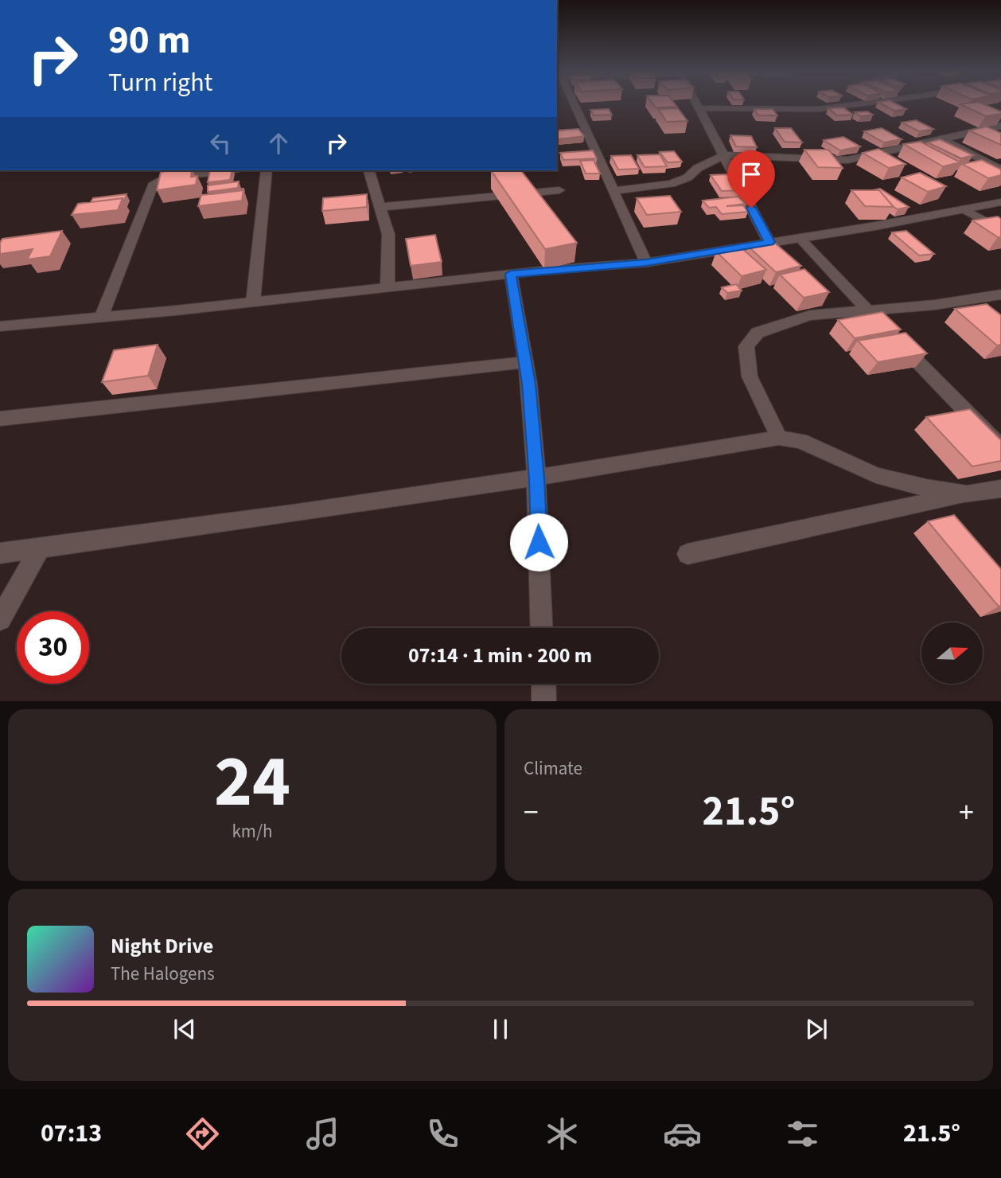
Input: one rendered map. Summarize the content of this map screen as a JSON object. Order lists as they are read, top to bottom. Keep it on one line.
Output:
{"north":"right","page":{"turn":["90 m","Turn right"],"limit":"30","trip":"07:14 · 1 min · 200 m","tile":[["24","km/h"],"Climate"],"heat":["−","21.5°","+"],"song":["Night Drive","The Halogens"],"tabs":["07:13","21.5°"]}}
